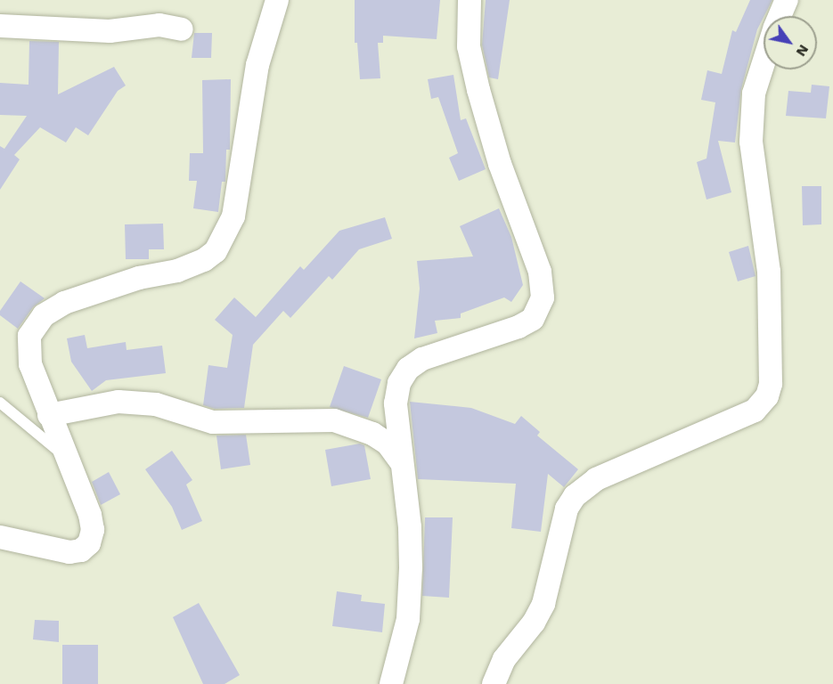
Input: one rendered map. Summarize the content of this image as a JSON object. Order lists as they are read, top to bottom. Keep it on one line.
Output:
{"north":"bottom right"}
